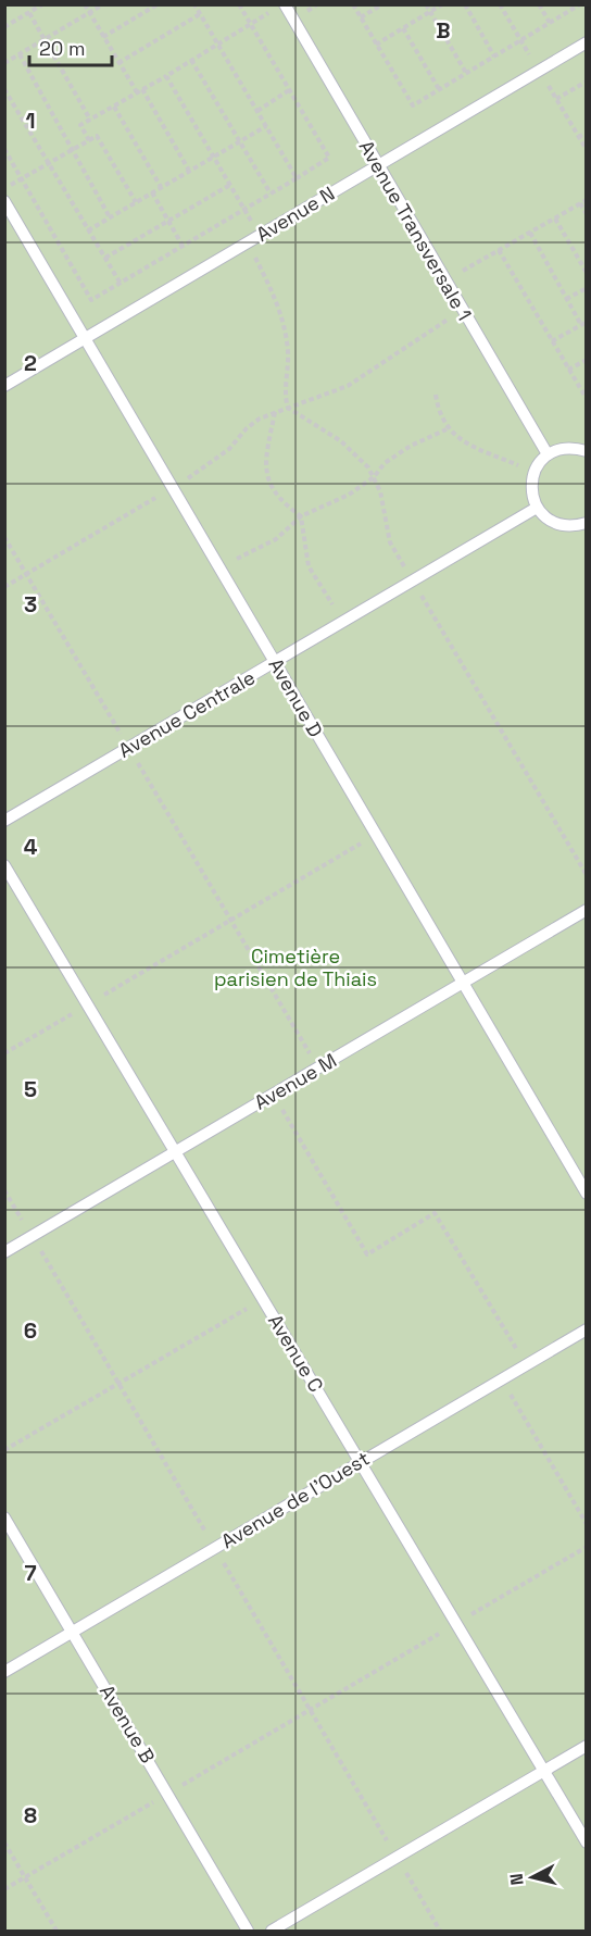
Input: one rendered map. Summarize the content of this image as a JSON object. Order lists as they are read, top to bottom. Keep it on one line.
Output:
{"streets":{"lane":["Avenue N","Avenue Transversale 1","Avenue D","Avenue Centrale","Avenue M","Avenue C","Avenue de l'Ouest","Avenue B"]},"crossings":[["Avenue N","Avenue Transversale 1"],["Avenue N","Avenue D"],["Avenue D","Avenue Centrale"],["Avenue D","Avenue M"],["Avenue M","Avenue C"],["Avenue C","Avenue de l'Ouest"],["Avenue de l'Ouest","Avenue B"]],"parks":["Cimetière parisien de Thiais"],"scale_bar":"20 m","north":"left","grid":{"columns":["B"],"rows":["1","2","3","4","5","6","7","8"]}}
